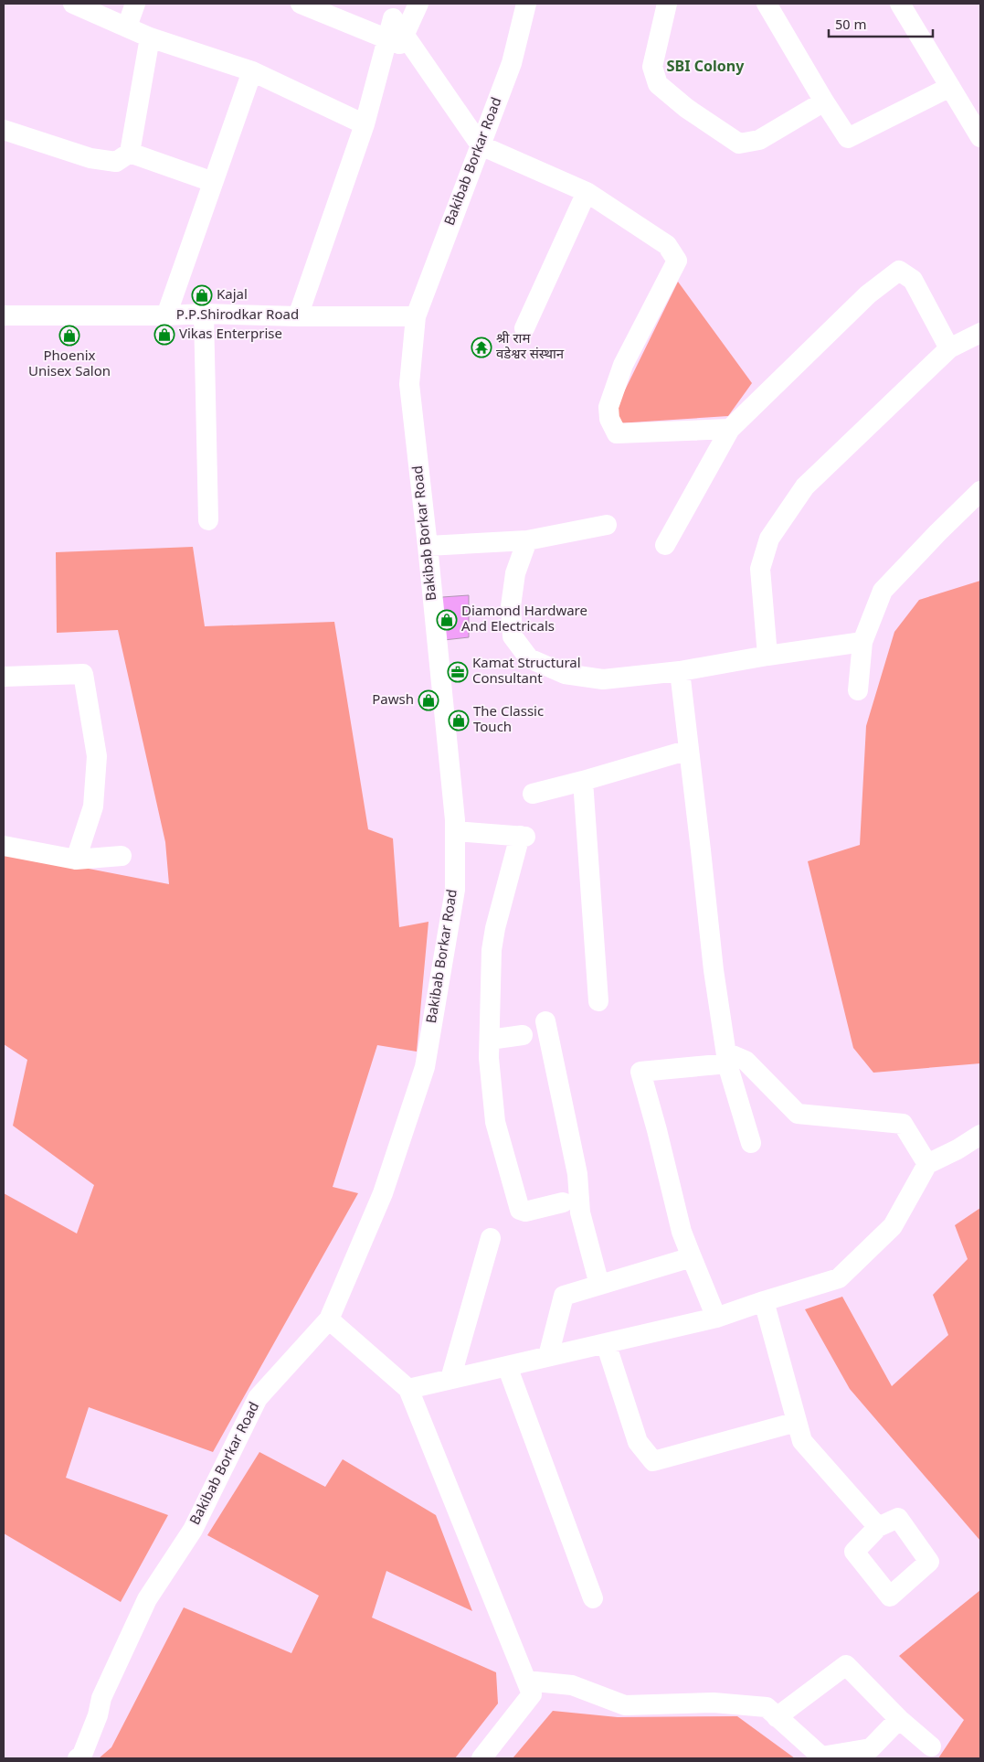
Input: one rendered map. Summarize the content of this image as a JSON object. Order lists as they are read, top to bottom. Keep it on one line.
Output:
{"streets":{"street":["Bakibab Borkar Road","P.P.Shirodkar Road"]},"crossings":[["Bakibab Borkar Road","P.P.Shirodkar Road"]],"districts":["SBI Colony"],"places":{"shop":["Kajal","Vikas Enterprise","Phoenix Unisex Salon","Diamond Hardware And Electricals","Pawsh","The Classic Touch"],"temple":["श्री राम वडेश्वर संस्थान"],"office":["Kamat Structural Consultant"]},"scale_bar":"50 m"}
